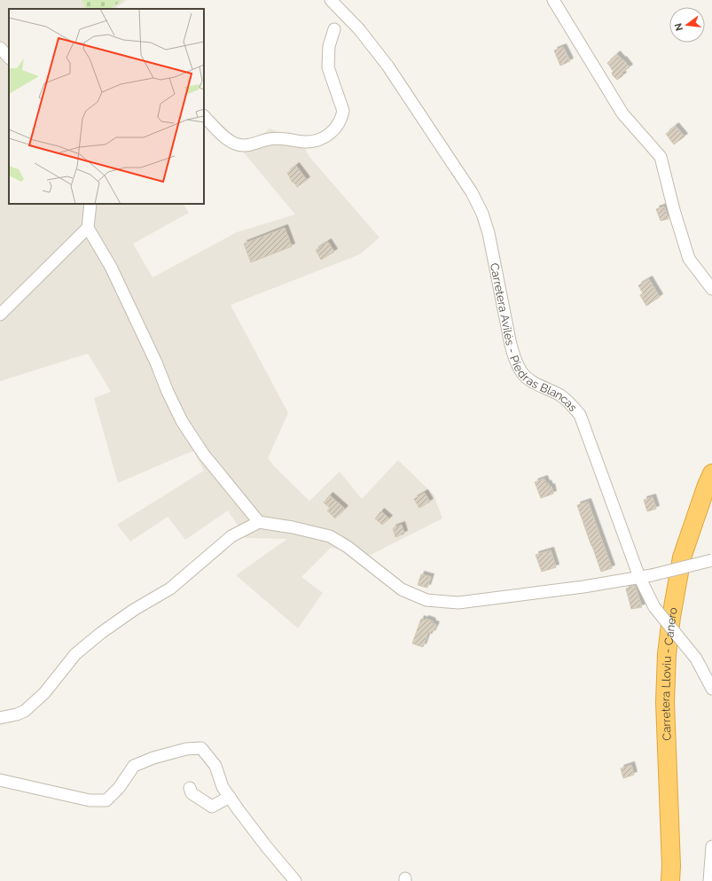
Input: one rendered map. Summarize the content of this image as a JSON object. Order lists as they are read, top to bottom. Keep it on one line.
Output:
{"streets":{"highway":["Carretera Lloviu - Canero"],"street":["Carretera Avilés - Piedras Blancas"]},"north":"left"}
